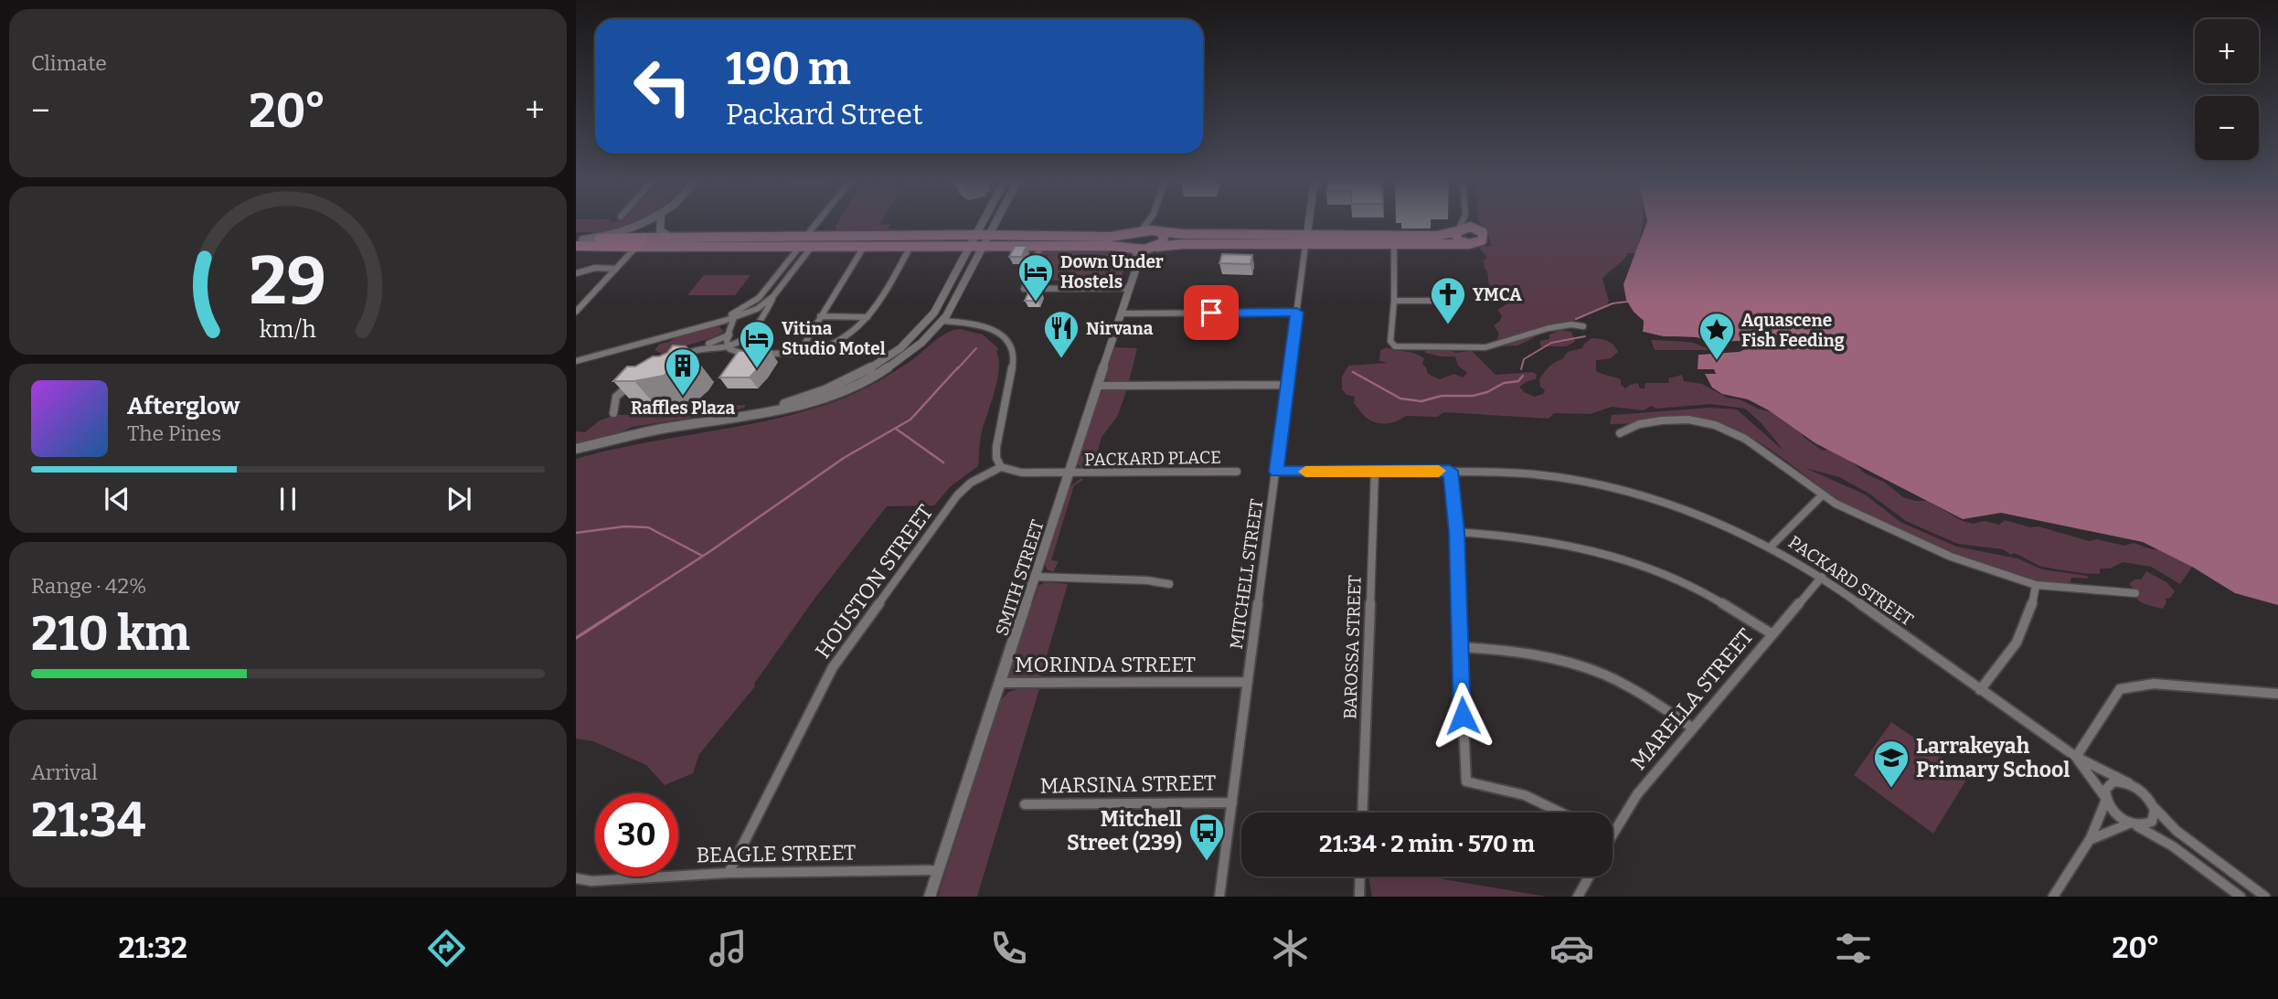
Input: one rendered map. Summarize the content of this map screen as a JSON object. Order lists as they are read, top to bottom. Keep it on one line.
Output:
{"streets":{"main road":["MITCHELL STREET"],"street":["PACKARD PLACE","SMITH STREET","PACKARD STREET","HOUSTON STREET","BAROSSA STREET","MORINDA STREET","MARELLA STREET","MARSINA STREET","BEAGLE STREET"]},"crossings":[["PACKARD PLACE","SMITH STREET"],["PACKARD PLACE","HOUSTON STREET"],["MITCHELL STREET","PACKARD STREET"],["MITCHELL STREET","MORINDA STREET"],["MITCHELL STREET","MARSINA STREET"],["SMITH STREET","MORINDA STREET"],["SMITH STREET","BEAGLE STREET"],["PACKARD STREET","BAROSSA STREET"],["PACKARD STREET","MARELLA STREET"],["HOUSTON STREET","BEAGLE STREET"]],"places":{"hotel":["Down Under Hostels","Vitina Studio Motel"],"church":["YMCA"],"restaurant":["Nirvana"],"place":["Aquascene Fish Feeding"],"building":["Raffles Plaza"],"school or university":["Larrakeyah Primary School"],"bus stop":["Mitchell Street (239)"]},"page":{"tile":["Climate",["Range · 42%","210 km"],["Arrival","21:34"]],"map_buttons":["+","−"],"turn":["190 m","Packard Street"],"heat":["−","20°","+"],"song":["Afterglow","The Pines"],"limit":"30","trip":"21:34 · 2 min · 570 m","tabs":["21:32","20°"],"gauge":["29","km/h"]}}
